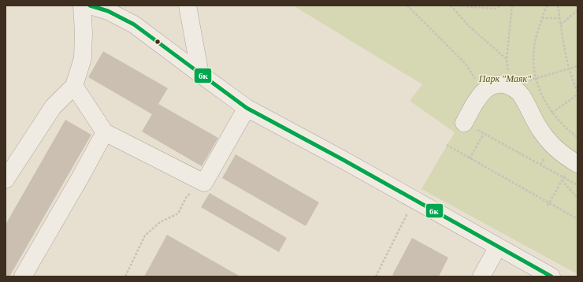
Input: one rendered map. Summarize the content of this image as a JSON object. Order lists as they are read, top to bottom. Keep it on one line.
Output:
{"parks":["Парк \"Маяк\""],"lines":["transit line 6к"]}
